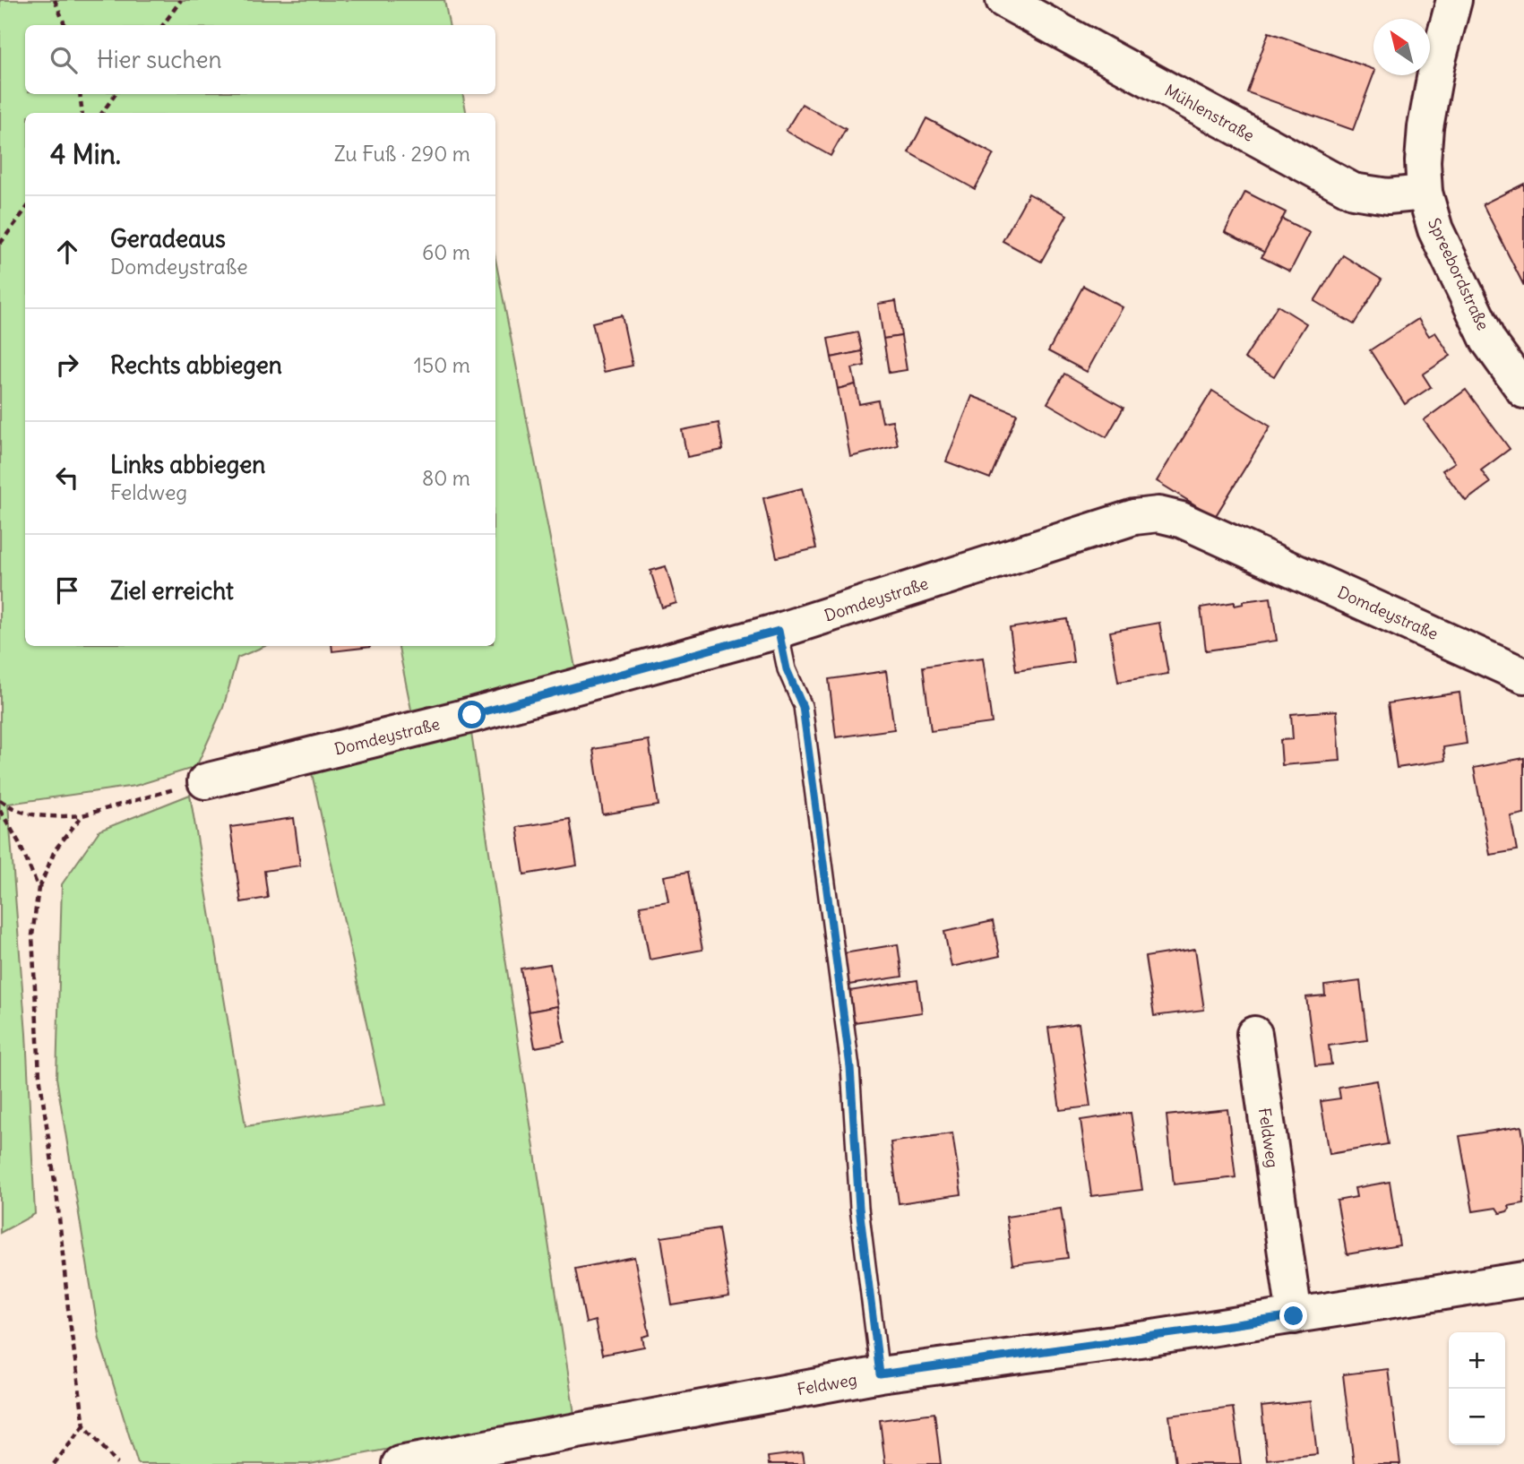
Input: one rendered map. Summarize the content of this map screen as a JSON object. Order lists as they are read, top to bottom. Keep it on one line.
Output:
{"streets":{"street":["Mühlenstraße","Spreebordstraße","Domdeystraße","Feldweg"]},"crossings":[["Mühlenstraße","Spreebordstraße"]],"north":"top left","page":{"search":"Hier suchen","heading":["4 Min.","Zu Fuß · 290 m"],"list":[["Geradeaus","Domdeystraße","60 m"],["Rechts abbiegen","150 m"],["Links abbiegen","Feldweg","80 m"],"Ziel erreicht"],"map_buttons":["+","−"]}}
